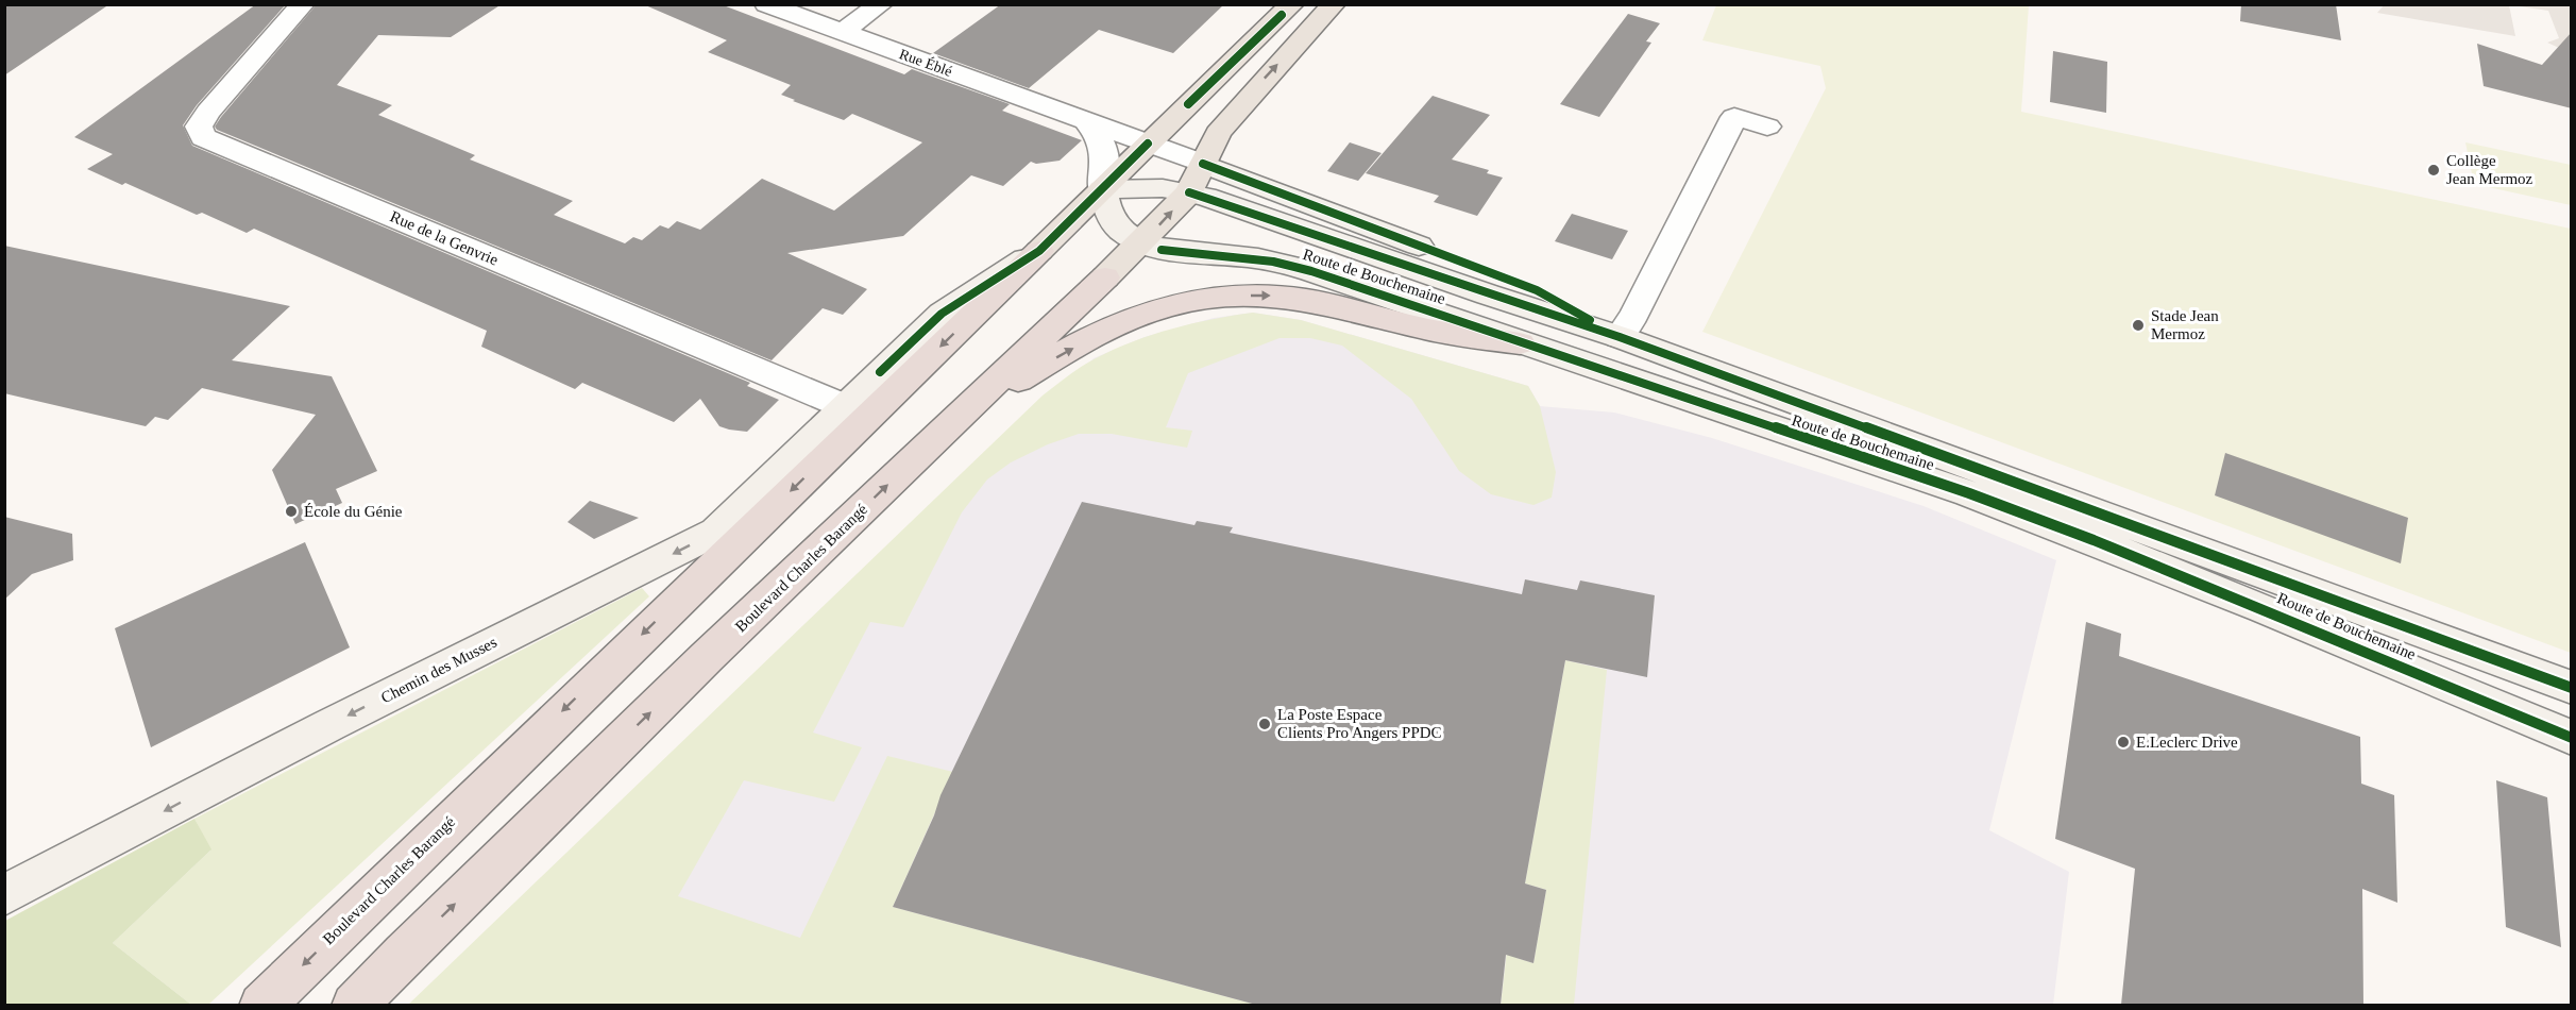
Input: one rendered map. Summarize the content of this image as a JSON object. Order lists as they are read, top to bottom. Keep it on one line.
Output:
{"streets":{"highway":["Boulevard Charles Barangé"],"street":["Rue Éblé","Rue de la Genvrie","Route de Bouchemaine","Chemin des Musses"]},"crossings":[["Rue Éblé","Route de Bouchemaine"],["Rue Éblé","Boulevard Charles Barangé"],["Rue de la Genvrie","Boulevard Charles Barangé"],["Rue de la Genvrie","Chemin des Musses"],["Route de Bouchemaine","Boulevard Charles Barangé"],["Boulevard Charles Barangé","Chemin des Musses"]],"one_way":["Chemin des Musses"],"places":["Collège Jean Mermoz","Stade Jean Mermoz","École du Génie","La Poste Espace Clients Pro Angers PPDC","E.Leclerc Drive"]}
